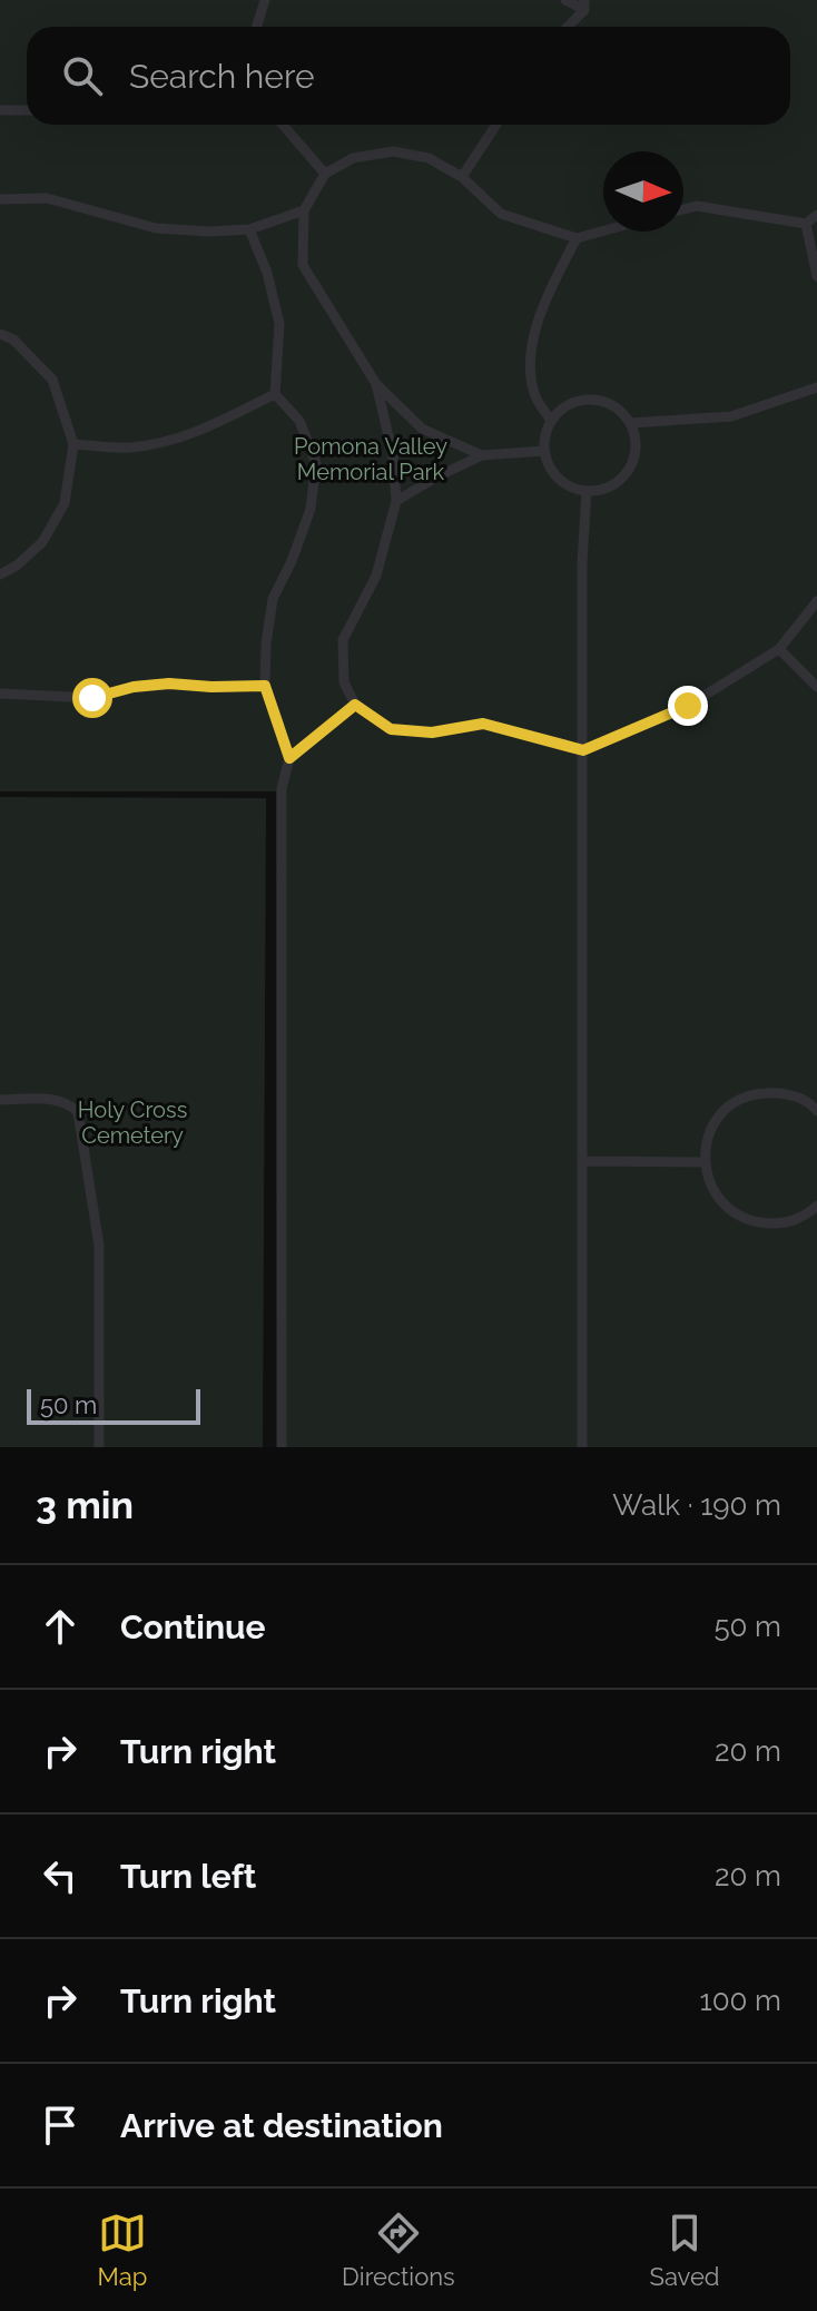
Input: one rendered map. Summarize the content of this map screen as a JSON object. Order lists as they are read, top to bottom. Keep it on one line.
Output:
{"parks":["Pomona Valley Memorial Park","Holy Cross Cemetery"],"scale_bar":"50 m","north":"right","page":{"search":"Search here","scale":"50 m","heading":["3 min","Walk · 190 m"],"list":[["Continue","50 m"],["Turn right","20 m"],["Turn left","20 m"],["Turn right","100 m"],"Arrive at destination"],"nav":["Map","Directions","Saved"]}}
